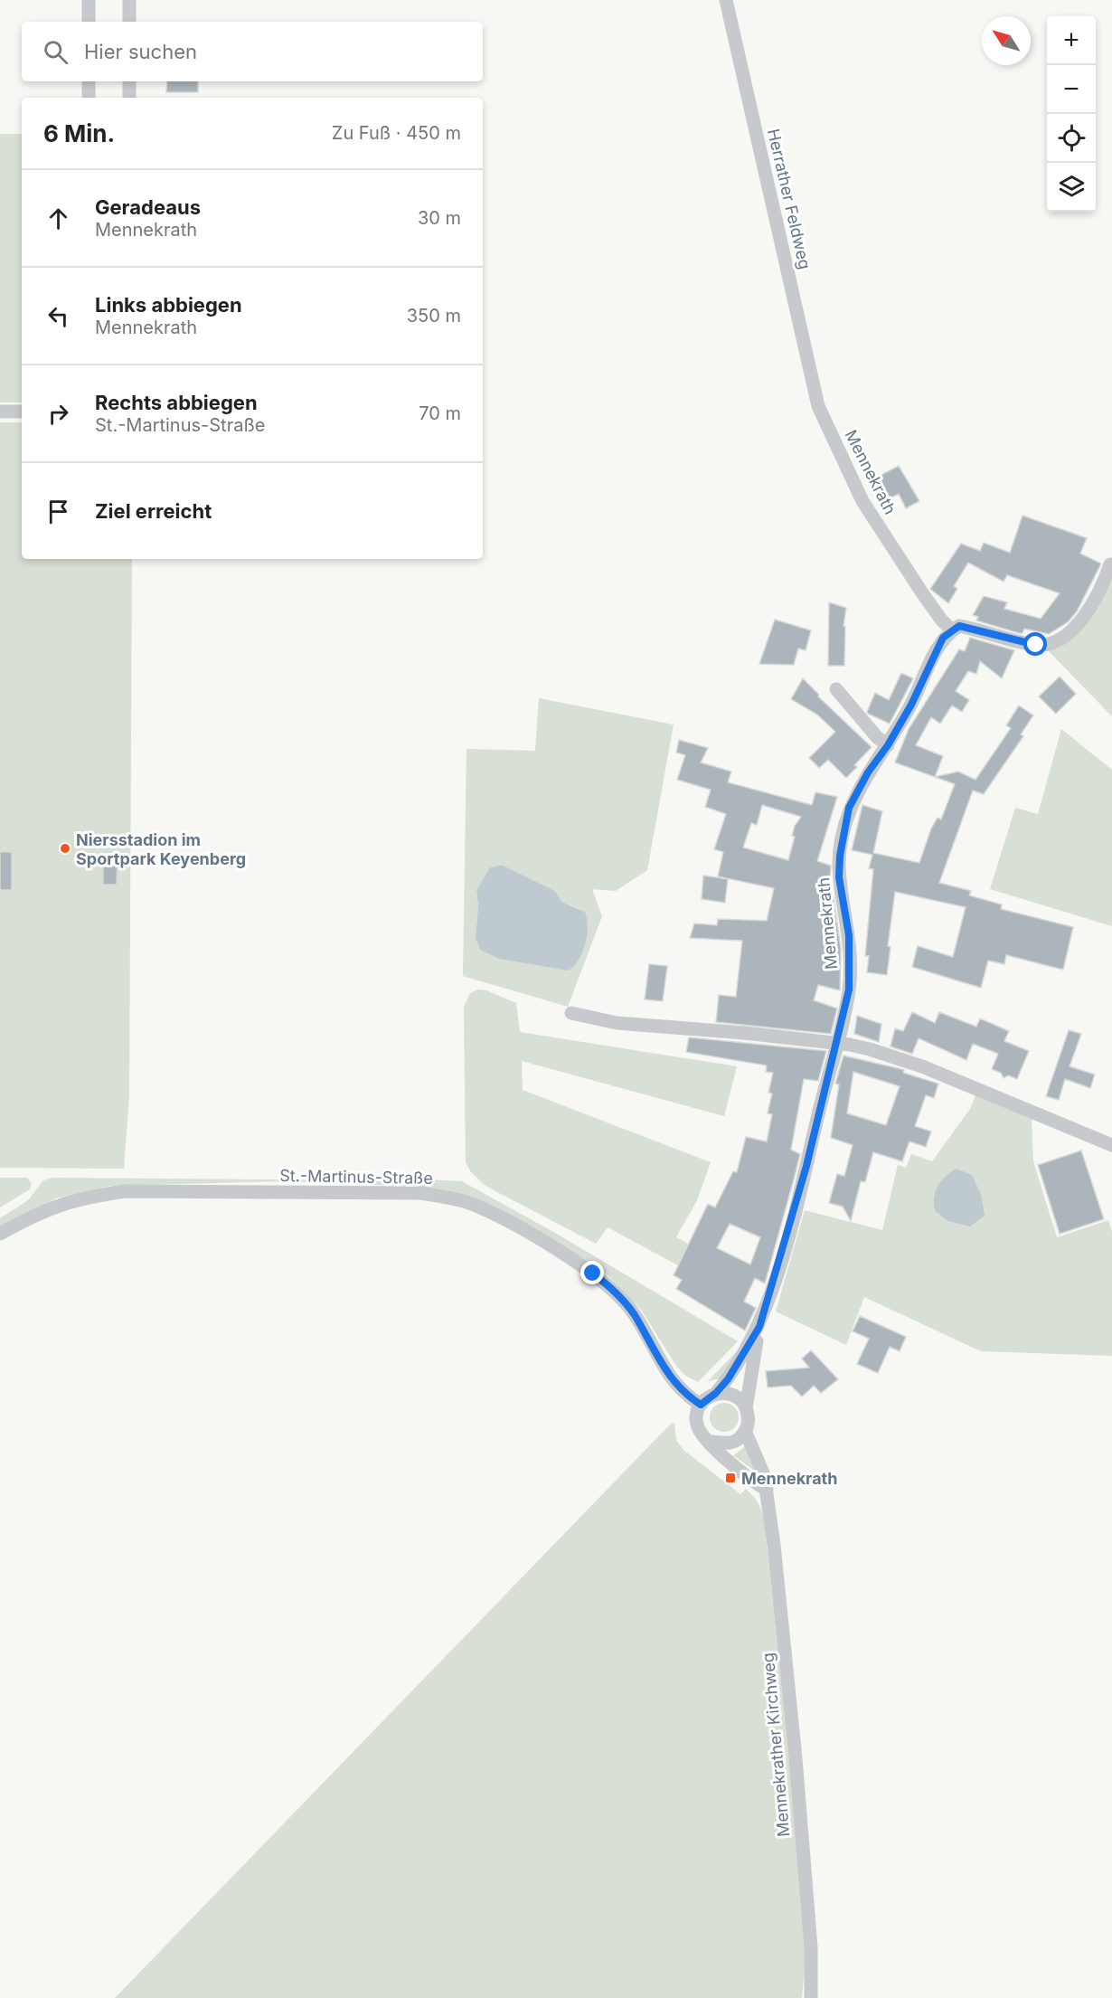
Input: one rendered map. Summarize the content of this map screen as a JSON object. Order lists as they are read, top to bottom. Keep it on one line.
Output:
{"streets":{"street":["Herrather Feldweg","Mennekrath","St.-Martinus-Straße","Mennekrather Kirchweg"]},"crossings":[["Herrather Feldweg","Mennekrath"],["Mennekrath","St.-Martinus-Straße"],["Mennekrath","Mennekrather Kirchweg"],["St.-Martinus-Straße","Mennekrather Kirchweg"]],"places":{"other":["Niersstadion im Sportpark Keyenberg"],"transit":["Mennekrath"]},"north":"top left","page":{"map_buttons":["+","−"],"search":"Hier suchen","heading":["6 Min.","Zu Fuß · 450 m"],"list":[["Geradeaus","Mennekrath","30 m"],["Links abbiegen","Mennekrath","350 m"],["Rechts abbiegen","St.-Martinus-Straße","70 m"],"Ziel erreicht"]}}
